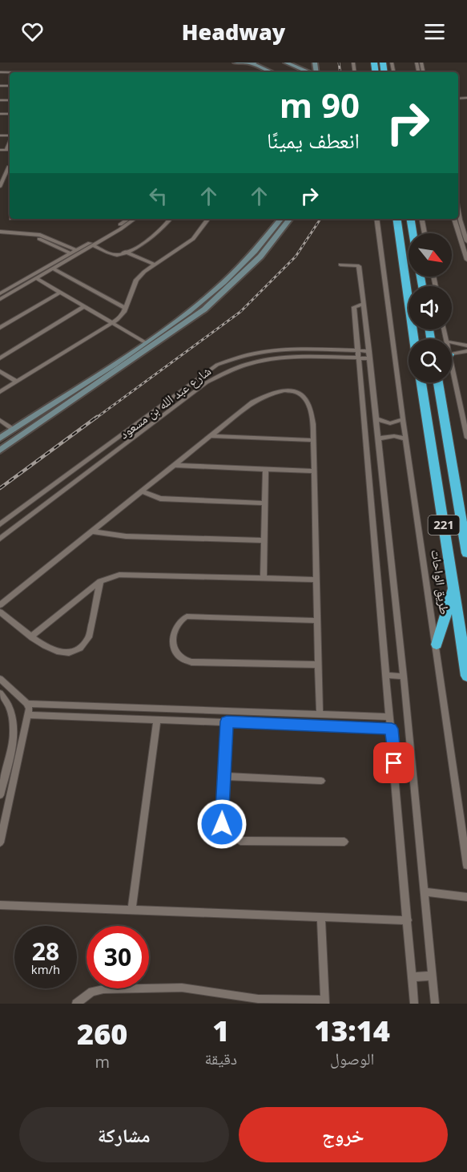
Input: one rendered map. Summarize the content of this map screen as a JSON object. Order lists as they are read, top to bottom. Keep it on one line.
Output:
{"streets":{"highway":["221","طريق الواحات"],"street":["شارع عبد الله بن مسعود"]},"north":"bottom right","page":{"header":"Headway","turn":["90 m","انعطف يمينًا"],"speed":"28 km/h","limit":"30","eta":["13:14","الوصول","1","دقيقة","260","m"],"buttons":["خروج","مشاركة"]}}
